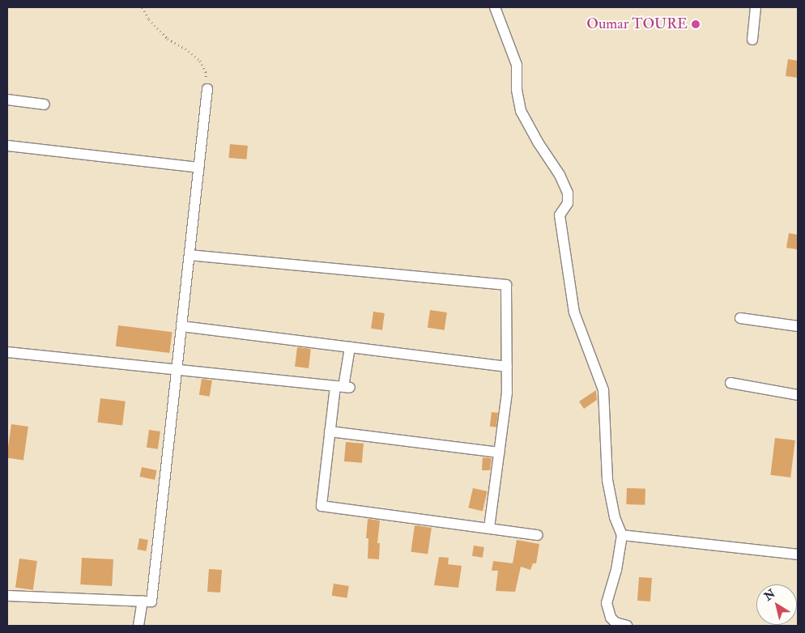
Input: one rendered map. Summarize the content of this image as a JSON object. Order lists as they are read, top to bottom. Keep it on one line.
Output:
{"places":["Oumar TOURE"],"north":"top left"}
